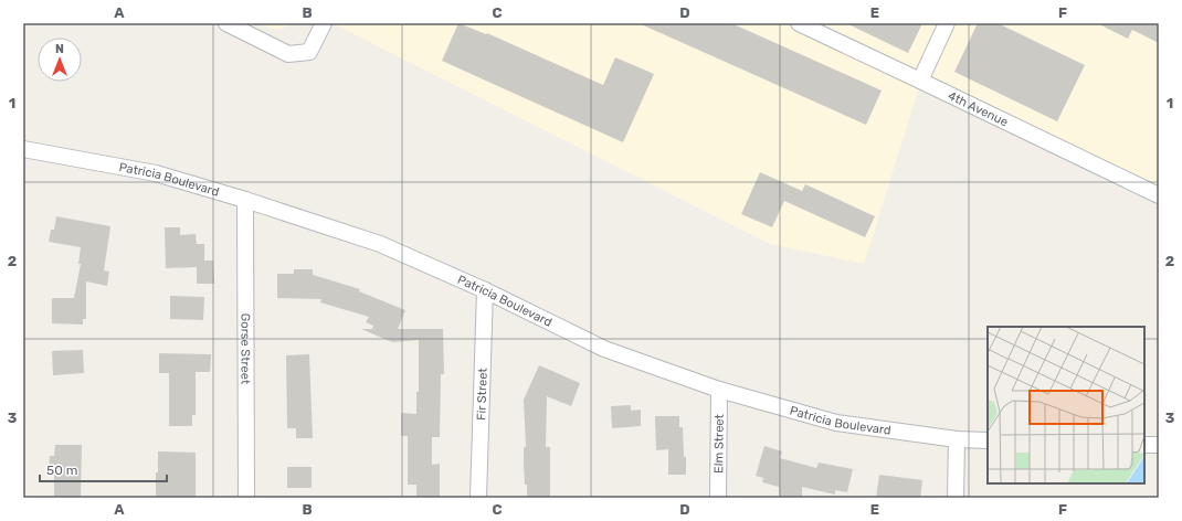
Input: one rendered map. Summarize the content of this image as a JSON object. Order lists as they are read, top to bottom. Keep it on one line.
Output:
{"streets":{"street":["4th Avenue","Patricia Boulevard","Gorse Street","Fir Street","Elm Street"]},"crossings":[["Patricia Boulevard","Gorse Street"],["Patricia Boulevard","Fir Street"],["Patricia Boulevard","Elm Street"]],"scale_bar":"50 m","north":"top","grid":{"columns":["A","B","C","D","E","F"],"rows":["1","2","3"]}}
